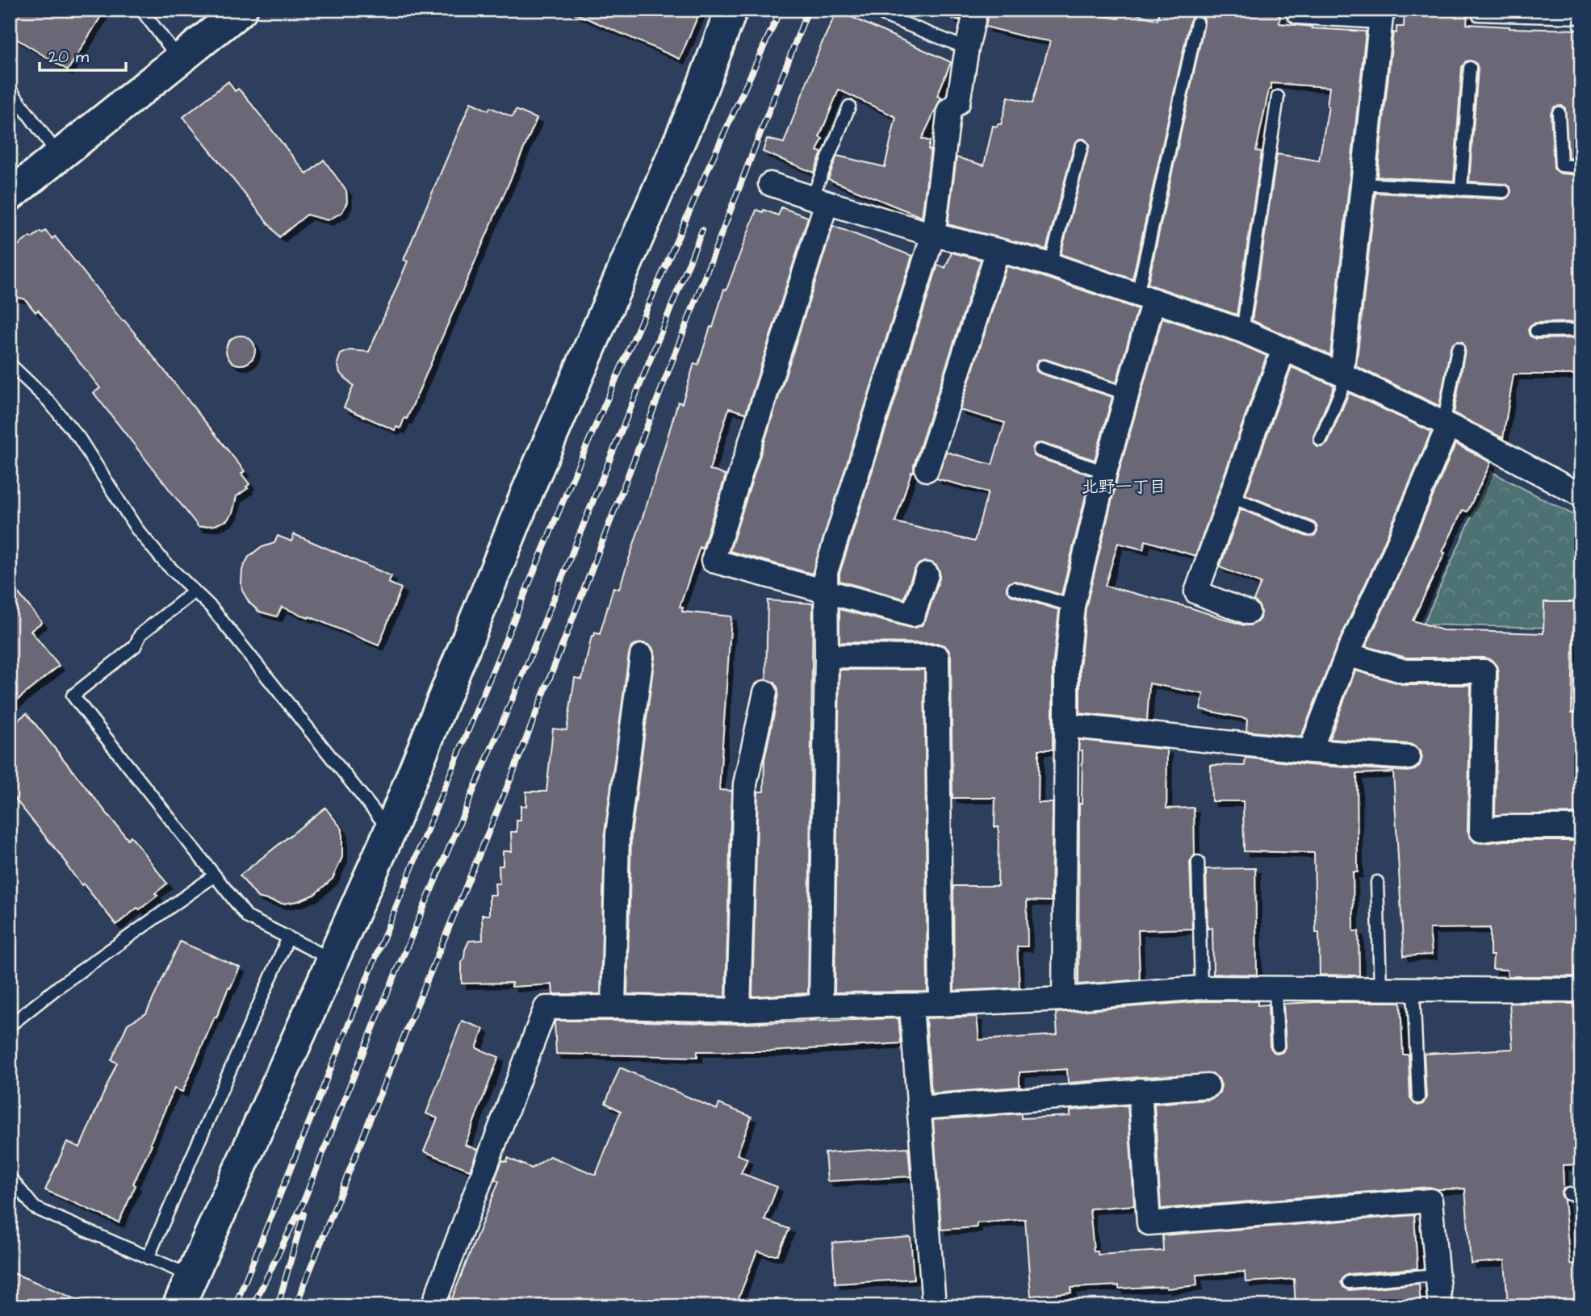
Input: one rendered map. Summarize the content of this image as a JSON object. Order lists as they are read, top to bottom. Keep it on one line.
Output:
{"districts":["北野一丁目"],"scale_bar":"20 m"}
